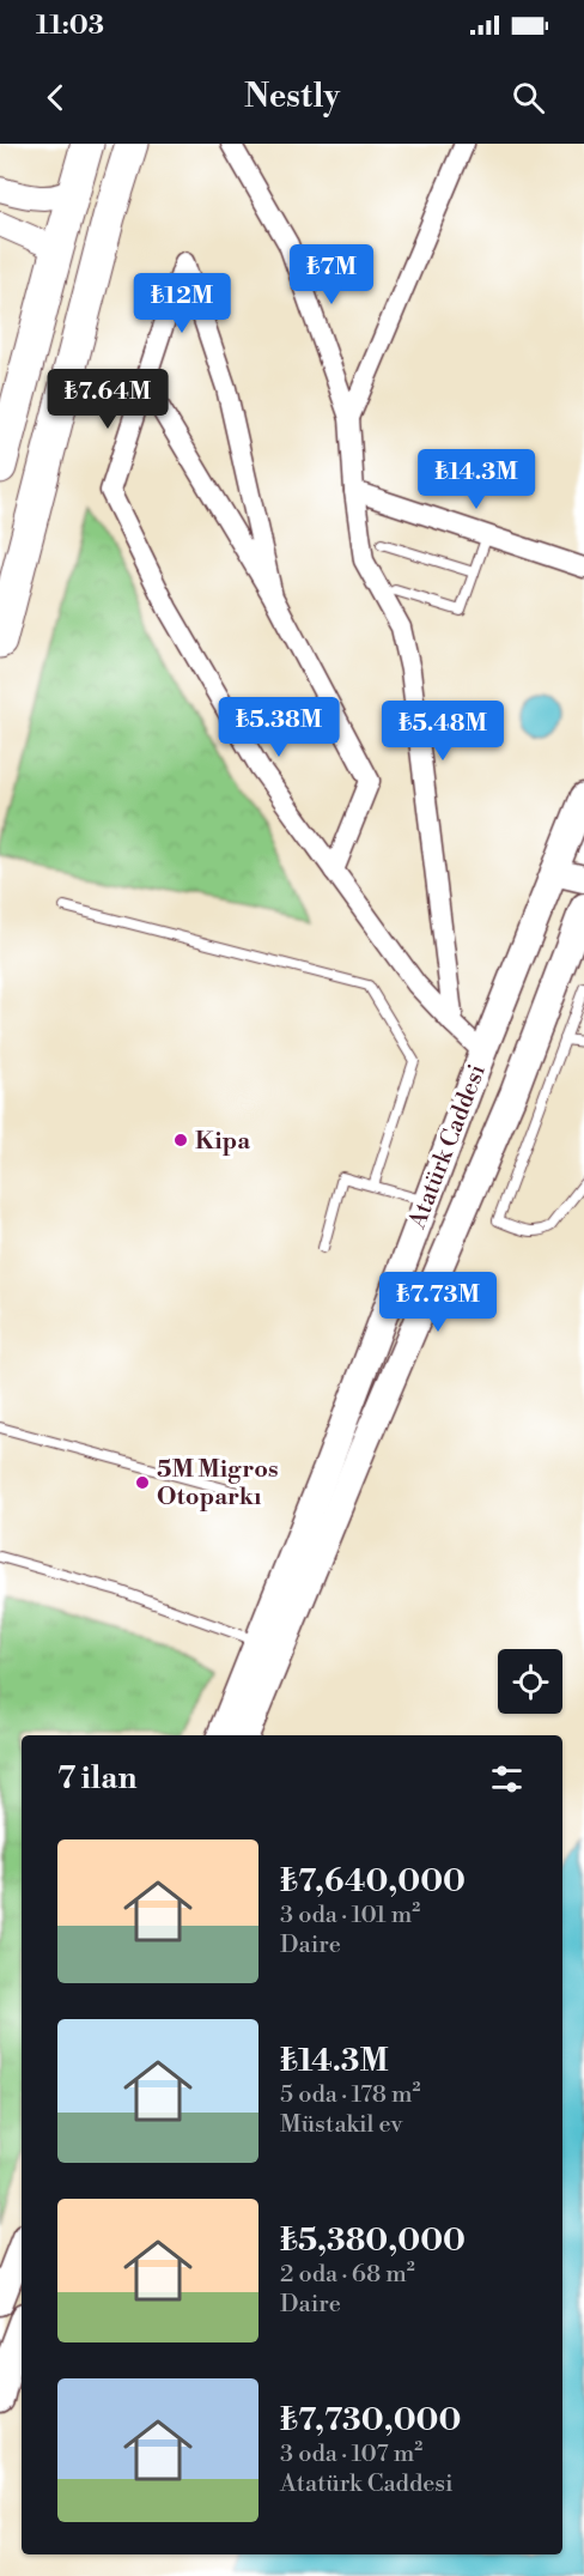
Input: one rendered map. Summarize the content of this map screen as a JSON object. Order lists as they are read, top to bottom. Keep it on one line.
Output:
{"streets":{"main road":["Atatürk Caddesi"]},"places":["Kipa","5M Migros Otoparkı"],"page":{"status":"11:03","header":"Nestly","price":["₺7M","₺12M","₺7.64M","₺14.3M","₺5.38M","₺5.48M","₺7.73M"],"heading":"7 ilan","list":[{"name":"₺7,640,000","note":"3 oda · 101 m² · Daire"},{"name":"₺14.3M","note":"5 oda · 178 m² · Müstakil ev"},{"name":"₺5,380,000","note":"2 oda · 68 m² · Daire"},{"name":"₺7,730,000","note":"3 oda · 107 m² · Atatürk Caddesi"}]}}
